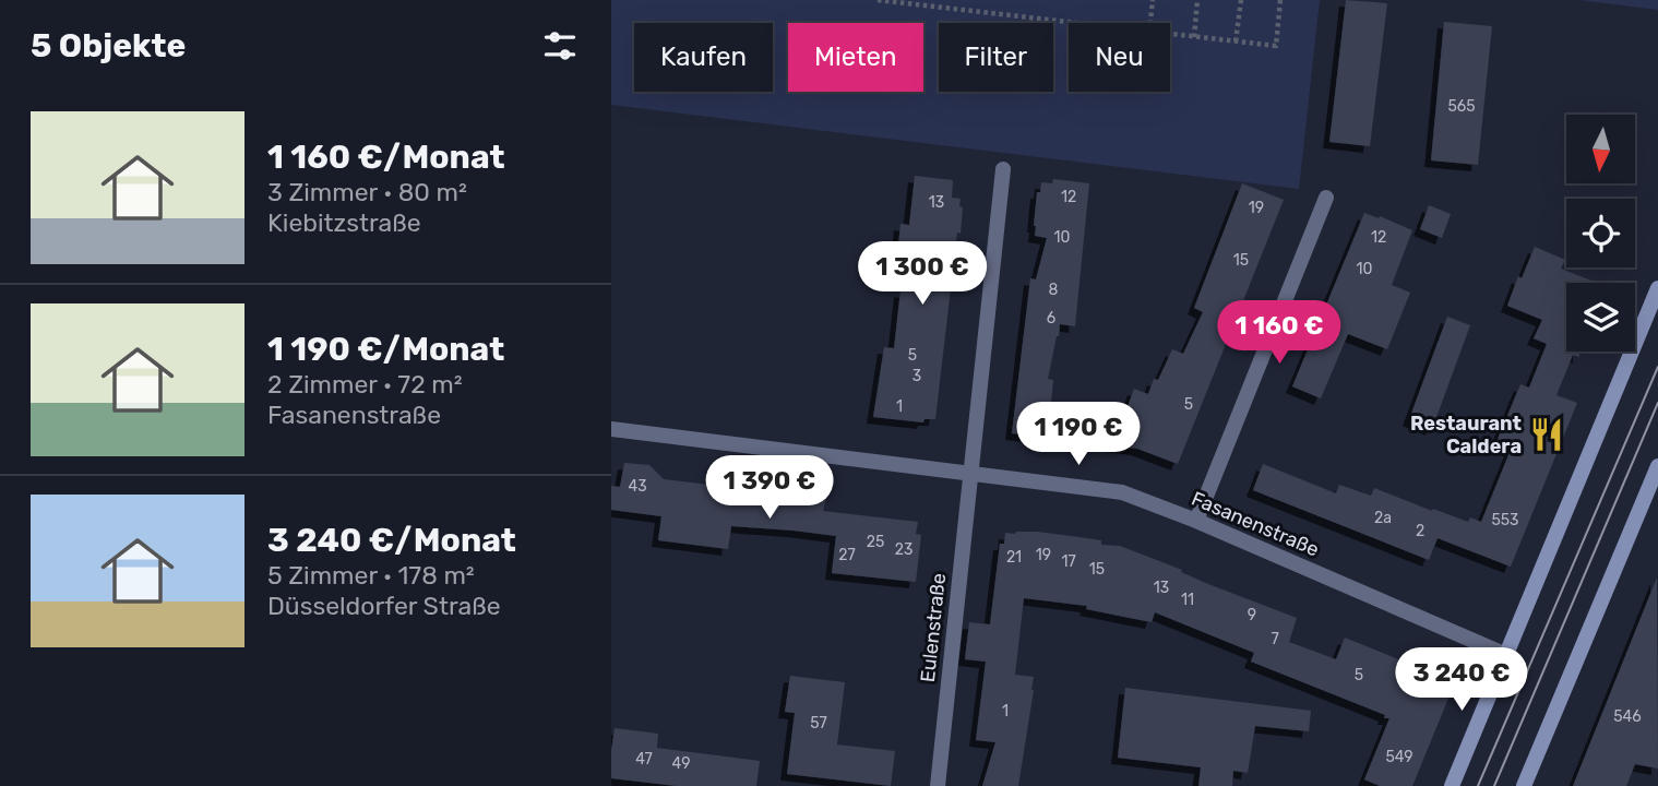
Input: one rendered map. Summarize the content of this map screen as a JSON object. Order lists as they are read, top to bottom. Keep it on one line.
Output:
{"streets":{"street":["Fasanenstraße","Eulenstraße"]},"crossings":[["Fasanenstraße","Eulenstraße"]],"places":{"restaurant":["Restaurant Caldera"]},"house_numbers":["565","12","13","19","10","12","15","10","8","6","5","3","5","1","43","2a","553","2","25","23","27","19","21","17","15","13","11","9","7","5","1","546","57","549","47","49"],"north":"bottom","page":{"heading":"5 Objekte","chip":["Kaufen","Mieten","Filter","Neu"],"list":[{"name":"1 160 €/Monat","note":"3 Zimmer · 80 m² · Kiebitzstraße"},{"name":"1 190 €/Monat","note":"2 Zimmer · 72 m² · Fasanenstraße"},{"name":"3 240 €/Monat","note":"5 Zimmer · 178 m² · Düsseldorfer Straße"}],"price":["1 300 €","1 160 €","1 190 €","1 390 €","3 240 €"]}}
